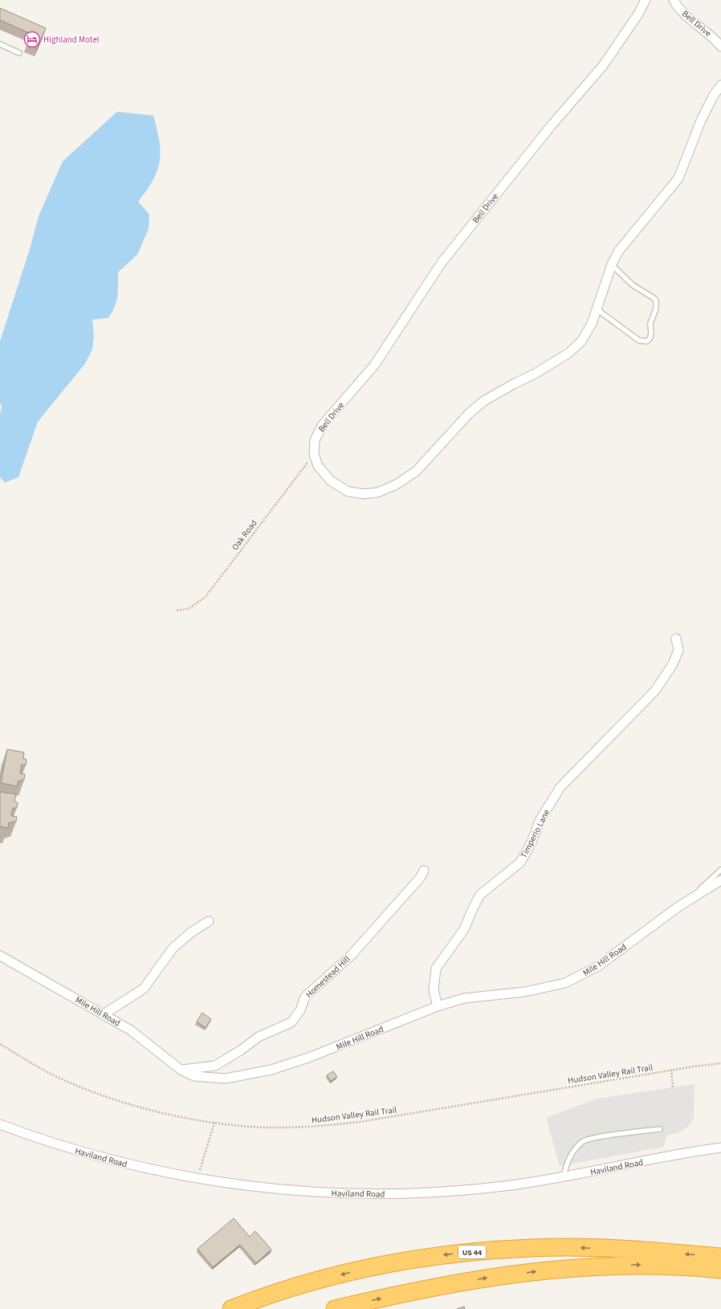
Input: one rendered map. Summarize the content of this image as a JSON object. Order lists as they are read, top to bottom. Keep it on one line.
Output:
{"streets":{"highway":["US 44"],"street":["Bell Drive","Timperio Lane","Mile Hill Road","Homestead Hill","Haviland Road"],"path":["Oak Road","Hudson Valley Rail Trail"]},"crossings":[["Bell Drive","Oak Road"],["Timperio Lane","Mile Hill Road"],["Mile Hill Road","Homestead Hill"]],"places":{"hotel":["Highland Motel"]}}
